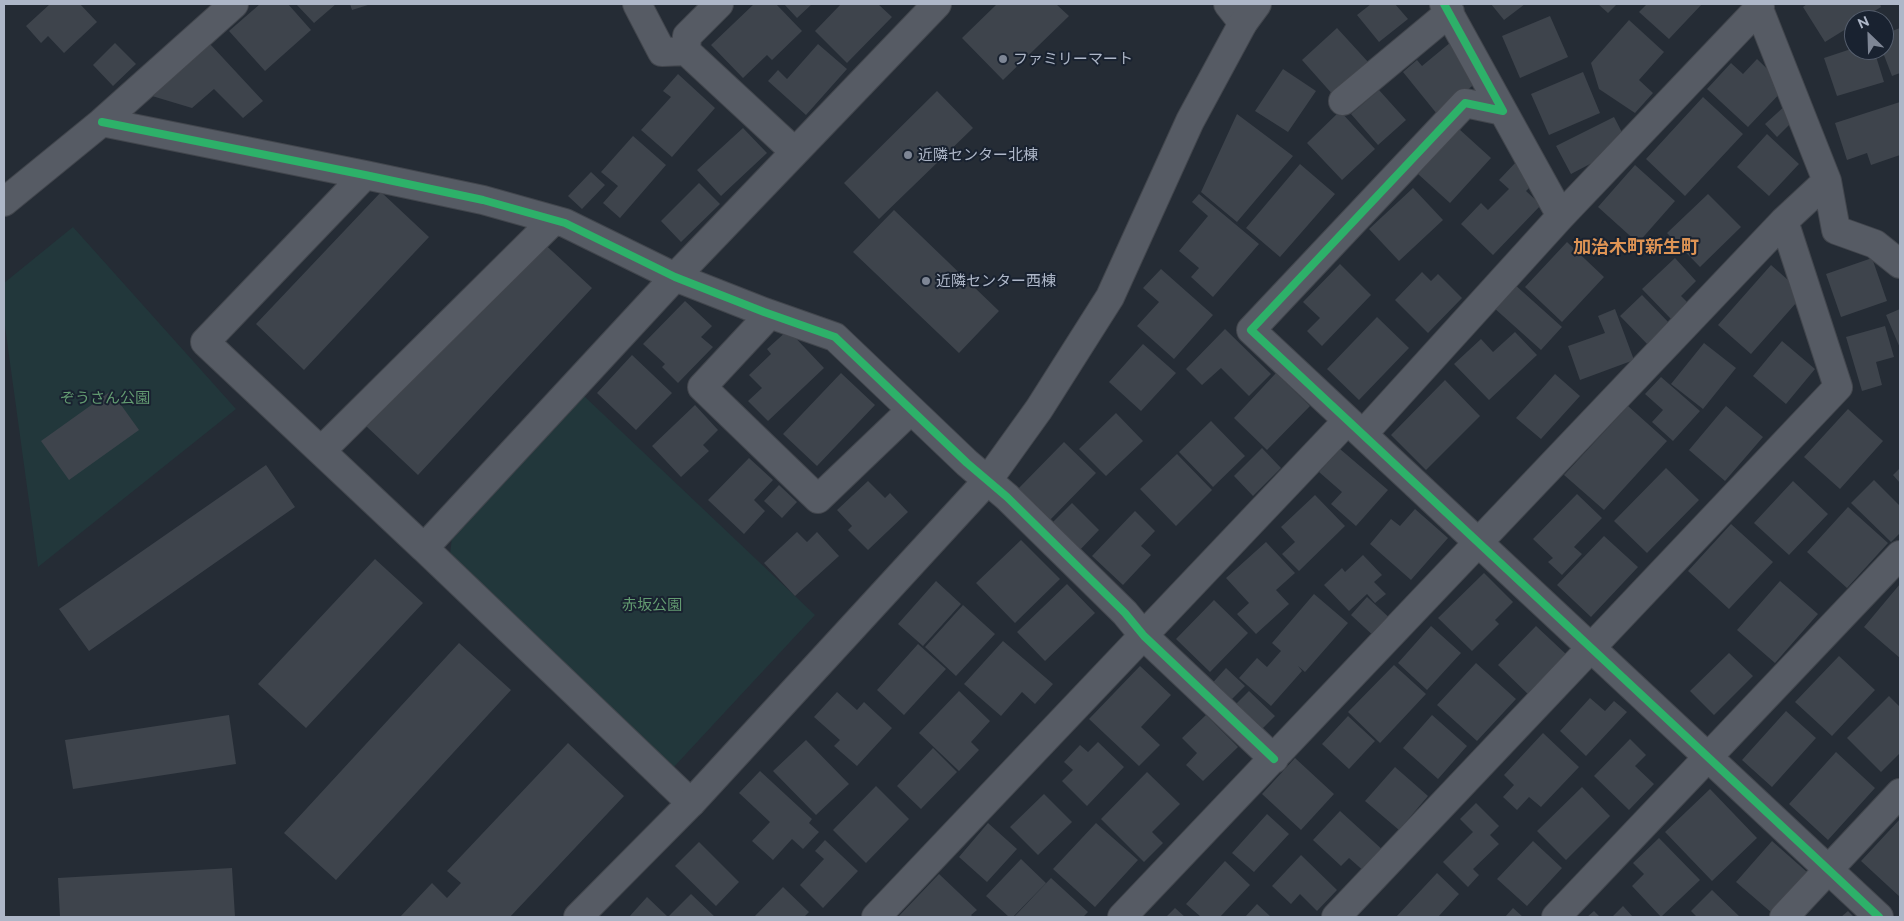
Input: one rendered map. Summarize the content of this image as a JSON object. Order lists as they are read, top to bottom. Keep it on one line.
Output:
{"districts":["加治木町新生町"],"parks":["ぞうさん公園","赤坂公園"],"places":["ファミリーマート","近隣センター北棟","近隣センター西棟"],"north":"top left"}
